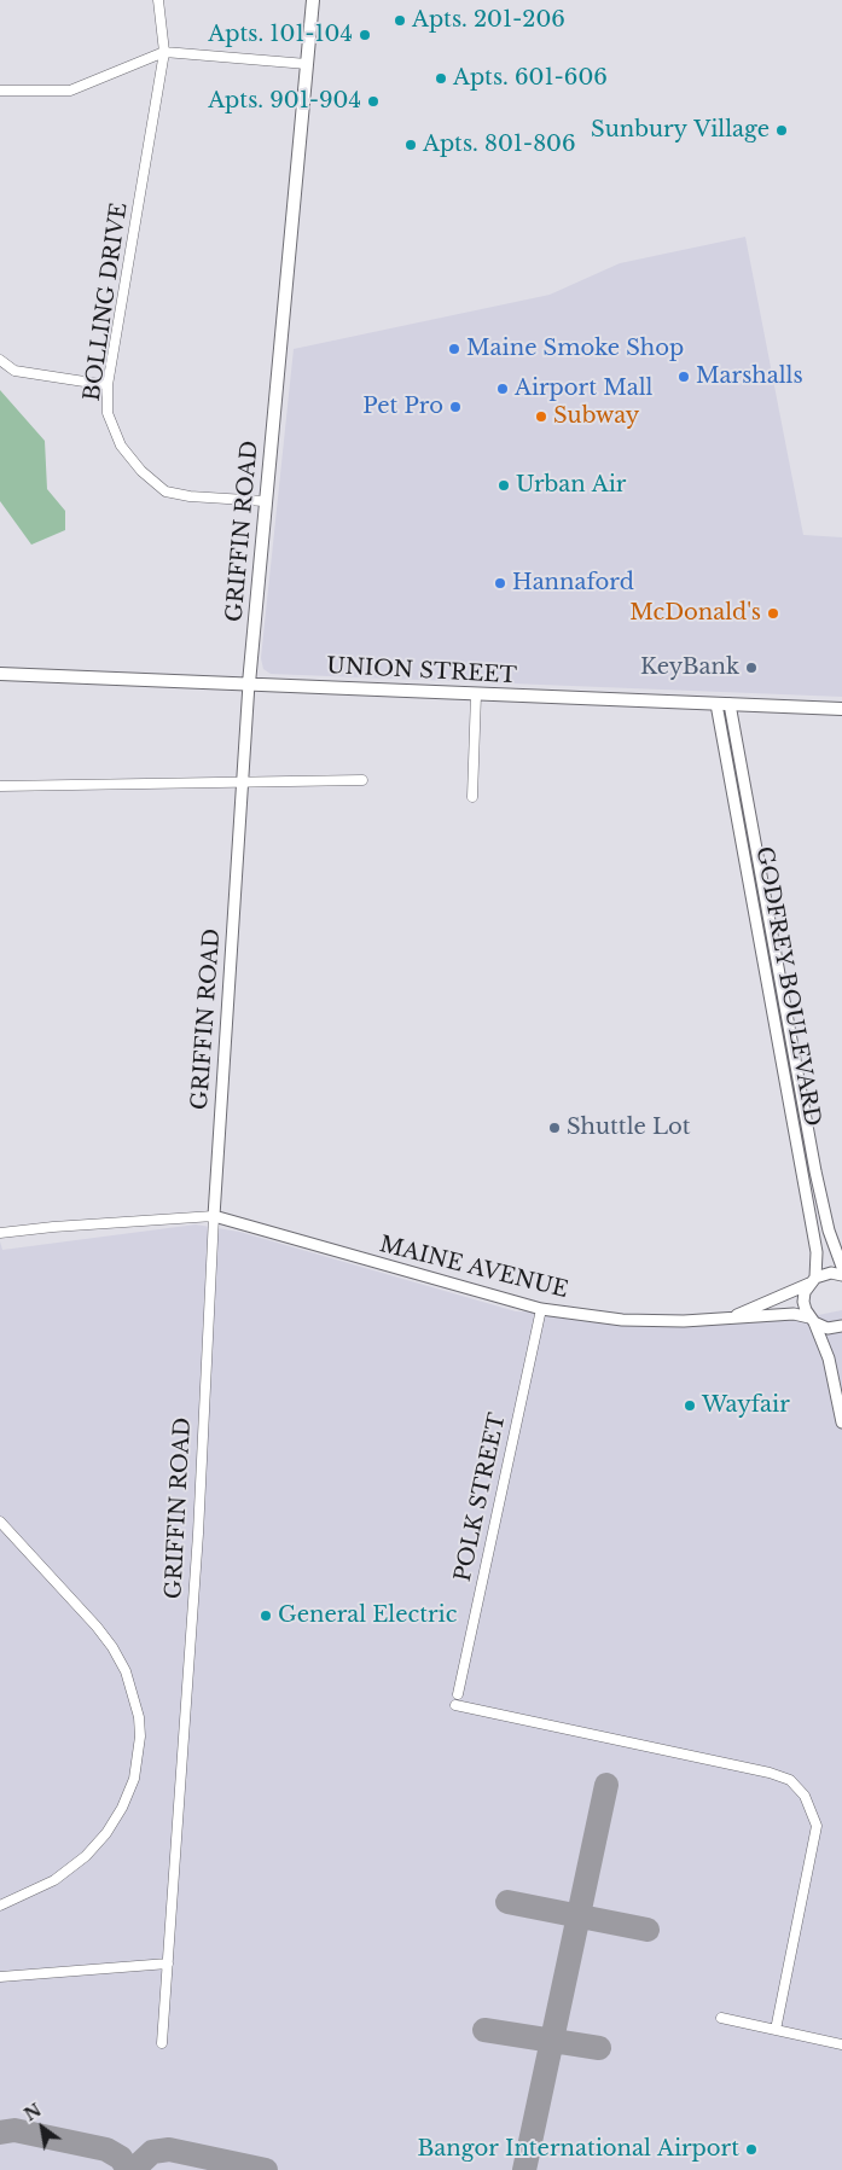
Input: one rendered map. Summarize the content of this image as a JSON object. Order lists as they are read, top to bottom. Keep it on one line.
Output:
{"streets":{"main road":["GRIFFIN ROAD","UNION STREET"],"street":["BOLLING DRIVE","GODFREY BOULEVARD","MAINE AVENUE","POLK STREET"]},"crossings":[["BOLLING DRIVE","GRIFFIN ROAD"],["GRIFFIN ROAD","UNION STREET"],["GRIFFIN ROAD","MAINE AVENUE"],["UNION STREET","GODFREY BOULEVARD"],["GODFREY BOULEVARD","MAINE AVENUE"],["MAINE AVENUE","POLK STREET"]],"places":["Apts. 201-206","Apts. 101-104","Apts. 601-606","Apts. 901-904","Sunbury Village","Apts. 801-806","Maine Smoke Shop","Marshalls","Airport Mall","Pet Pro","Subway","Urban Air","Hannaford","McDonald's","KeyBank","Shuttle Lot","Wayfair","General Electric","Bangor International Airport"],"north":"top left"}
